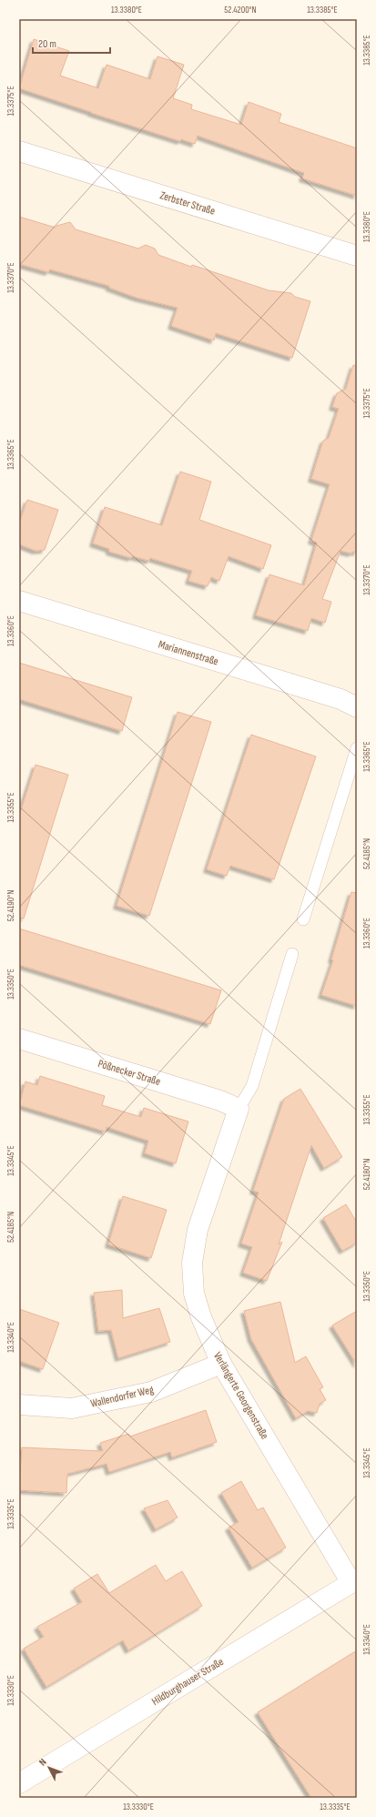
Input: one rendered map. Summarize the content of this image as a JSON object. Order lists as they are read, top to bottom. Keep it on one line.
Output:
{"streets":{"street":["Zerbster Straße","Mariannenstraße","Pößnecker Straße","Verlängerte Georgenstraße","Wallendorfer Weg","Hildburghauser Straße"]},"crossings":[["Pößnecker Straße","Verlängerte Georgenstraße"],["Verlängerte Georgenstraße","Wallendorfer Weg"],["Verlängerte Georgenstraße","Hildburghauser Straße"]],"scale_bar":"20 m","north":"top left","coordinates":["13.3380°E","52.4200°N","13.3385°E","13.3375°E","13.3370°E","13.3365°E","13.3360°E","13.3355°E","52.4185°N","52.4190°N","13.3350°E","13.3345°E","52.4180°N","13.3340°E","13.3335°E","13.3330°E"]}
